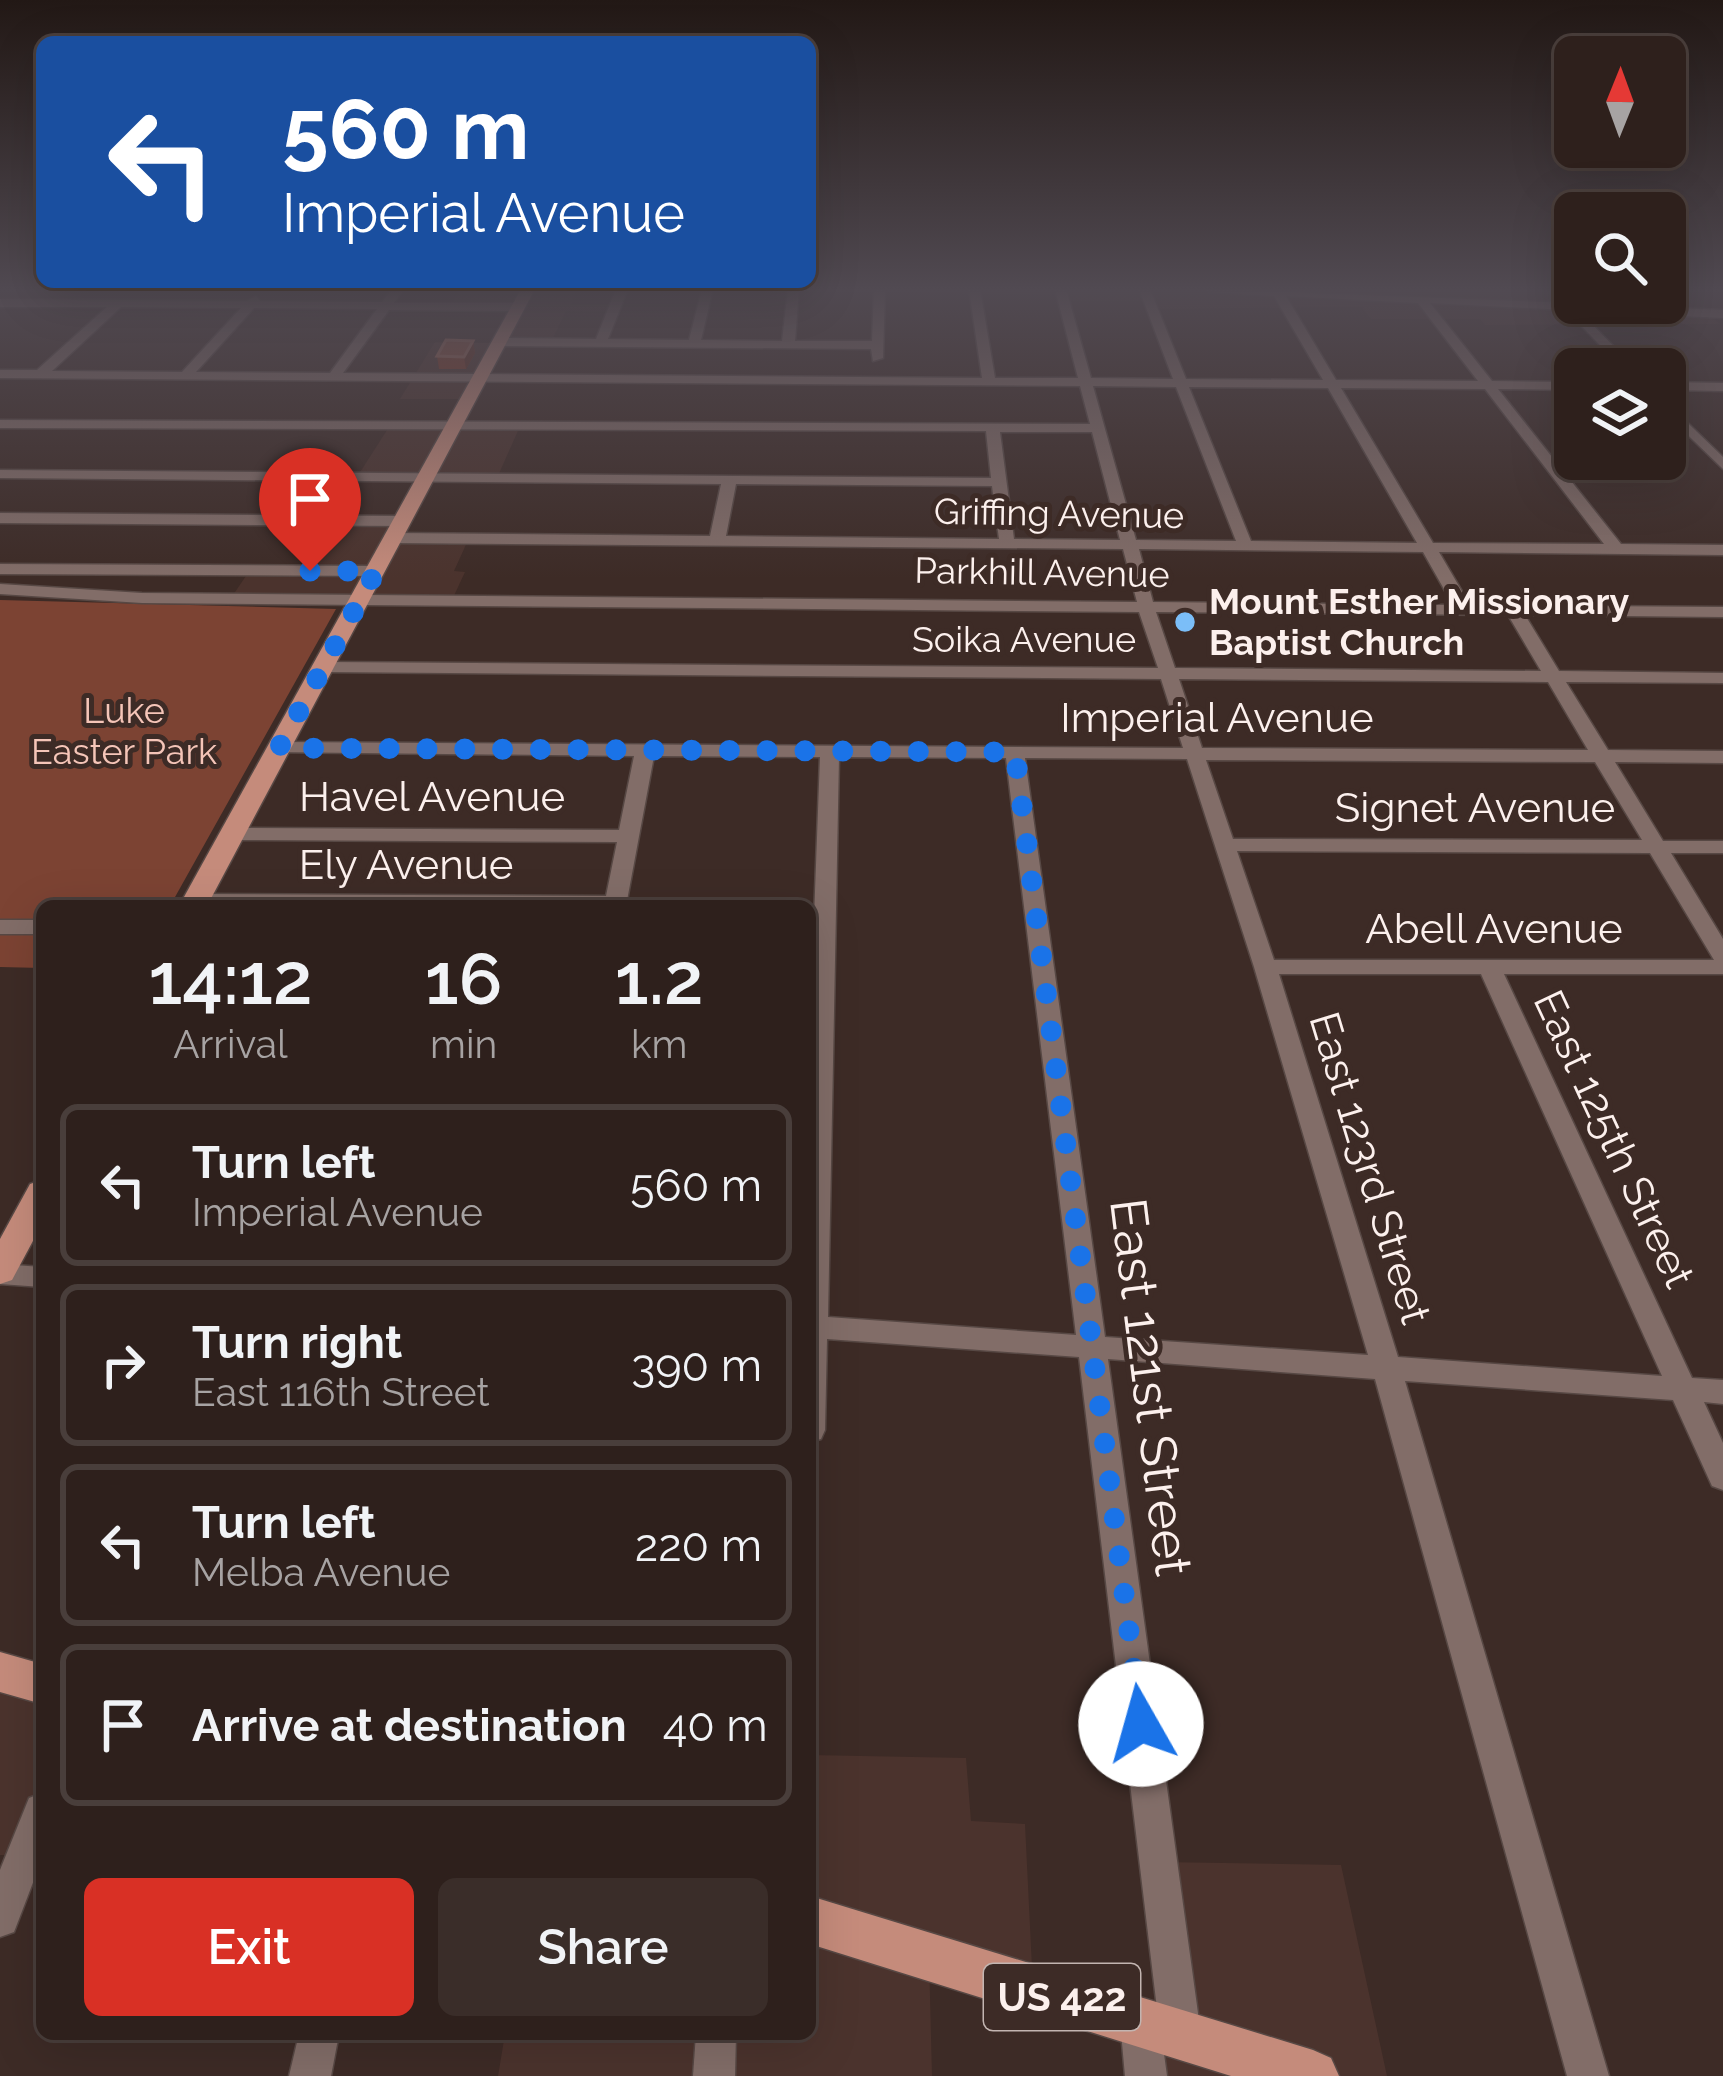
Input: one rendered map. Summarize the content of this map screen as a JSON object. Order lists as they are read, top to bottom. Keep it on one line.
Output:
{"streets":{"main road":["US 422"],"street":["Griffing Avenue","Parkhill Avenue","Soika Avenue","Imperial Avenue","Havel Avenue","Signet Avenue","Abell Avenue","East 125th Street","East 123rd Street","East 121st Street"]},"crossings":[["Griffing Avenue","East 123rd Street"],["Parkhill Avenue","East 123rd Street"],["Soika Avenue","East 123rd Street"],["Imperial Avenue","East 123rd Street"],["Imperial Avenue","East 121st Street"],["Signet Avenue","East 123rd Street"],["Abell Avenue","East 125th Street"],["Abell Avenue","East 123rd Street"],["East 121st Street","US 422"]],"parks":["Luke Easter Park"],"places":["Mount Esther Missionary Baptist Church"],"north":"top","page":{"turn":["560 m","Imperial Avenue"],"eta":["14:12","Arrival","16","min","1.2","km"],"list":[{"name":"Turn left","note":"Imperial Avenue","value":"560 m"},{"name":"Turn right","note":"East 116th Street","value":"390 m"},{"name":"Turn left","note":"Melba Avenue","value":"220 m"},{"name":"Arrive at destination","value":"40 m"}],"buttons":["Exit","Share"]}}
